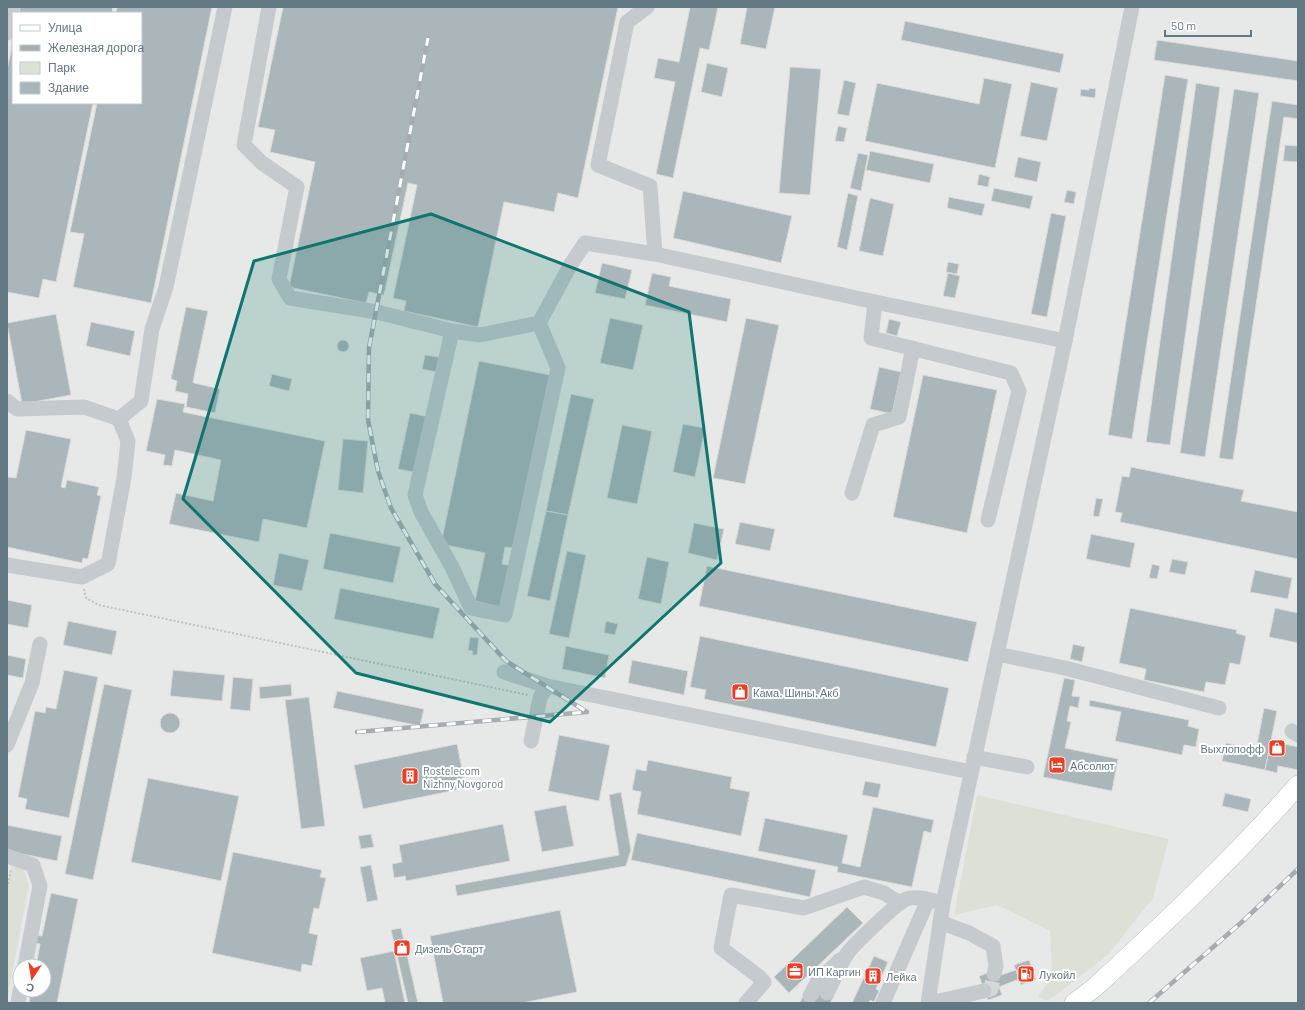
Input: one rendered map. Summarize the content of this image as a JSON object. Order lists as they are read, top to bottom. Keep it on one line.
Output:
{"places":{"shop":["Кама. Шины. Акб","Выхлопофф","Дизель Старт"],"hotel":["Абсолют"],"building":["Rostelecom Nizhny Novgorod","Лейка"],"office":["ИП Каргин"],"fuel station":["Лукойл"]},"legend":["Улица","Железная дорога","Парк","Здание"],"scale_bar":"50 m","north":"bottom"}
